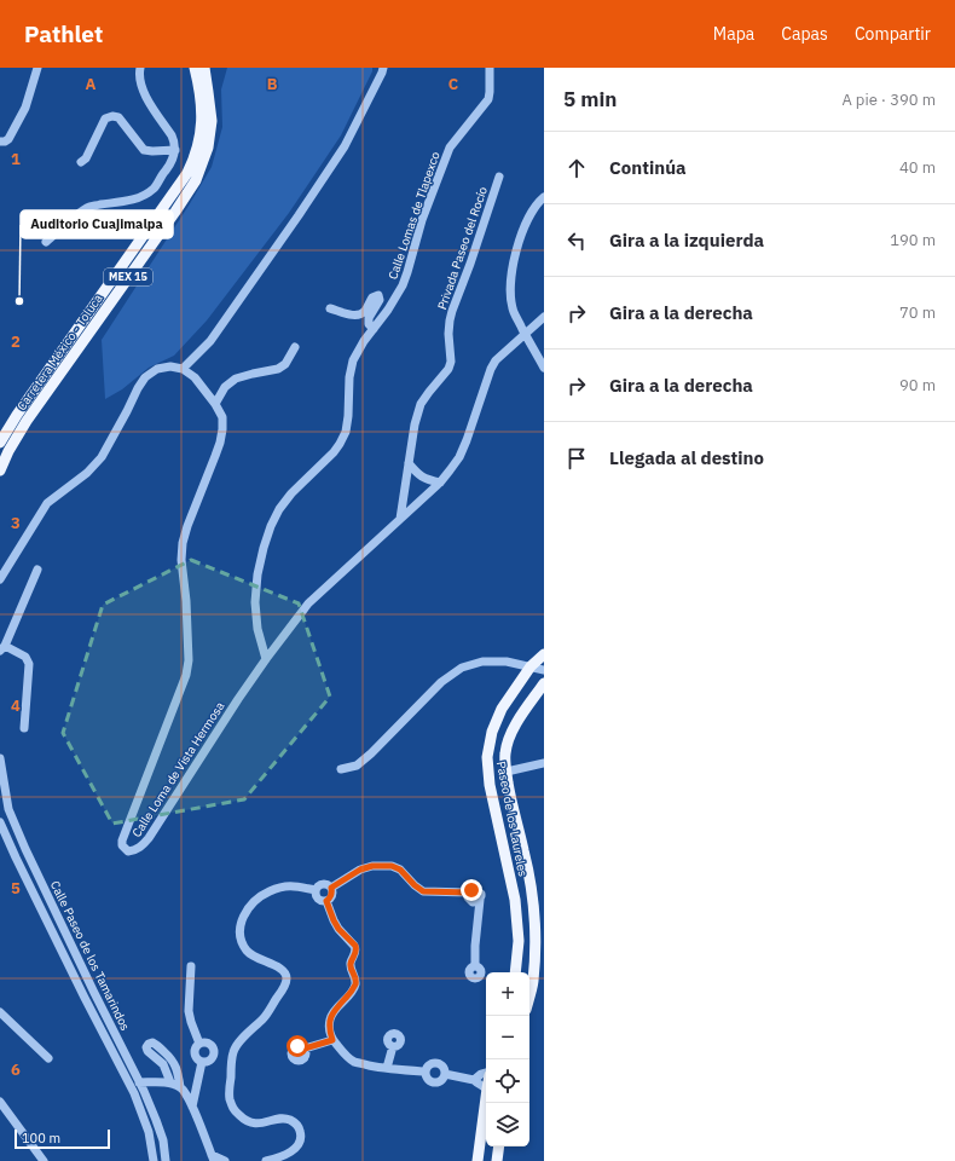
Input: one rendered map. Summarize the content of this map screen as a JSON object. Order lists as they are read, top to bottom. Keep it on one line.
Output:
{"streets":{"main road":["MEX 15","Carretera México - Toluca","Paseo de los Laureles"],"street":["Calle Lomas de Tlapexco","Privada Paseo del Rocío","Calle Loma de Vista Hermosa","Calle Paseo de los Tamarindos"]},"crossings":[["Calle Lomas de Tlapexco","Calle Loma de Vista Hermosa"],["Privada Paseo del Rocío","Calle Loma de Vista Hermosa"]],"places":["Auditorio Cuajimalpa"],"scale_bar":"100 m","page":{"header":"Pathlet","nav":["Mapa","Capas","Compartir"],"heading":["5 min","A pie · 390 m"],"list":[["Continúa","40 m"],["Gira a la izquierda","190 m"],["Gira a la derecha","70 m"],["Gira a la derecha","90 m"],"Llegada al destino"],"map_buttons":["+","−"],"scale":"100 m"},"grid":{"columns":["A","B","C"],"rows":["1","2","3","4","5","6"]}}
